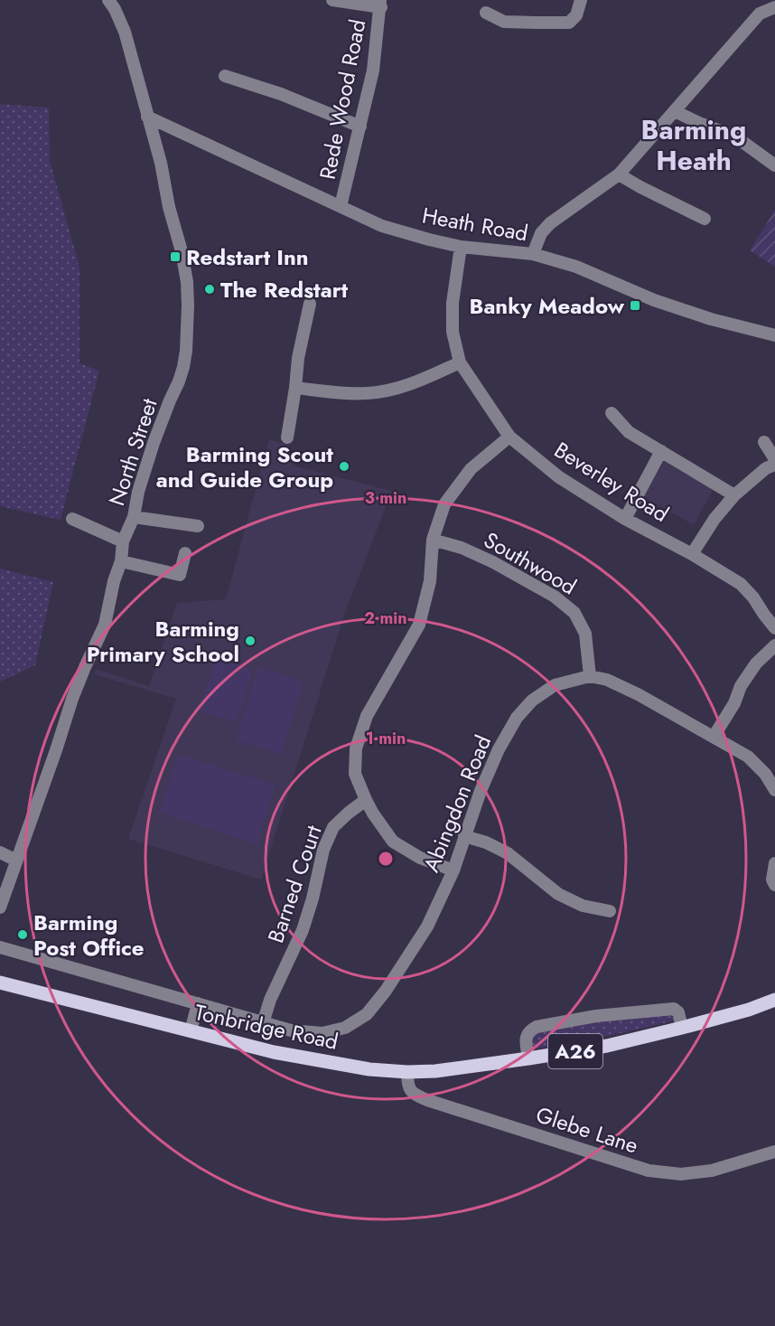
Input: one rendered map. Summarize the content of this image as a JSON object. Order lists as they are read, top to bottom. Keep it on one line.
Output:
{"streets":{"main road":["Tonbridge Road","A26"],"street":["Rede Wood Road","Heath Road","North Street","Beverley Road","Southwood","Abingdon Road","Barned Court","Glebe Lane"]},"crossings":[["Rede Wood Road","Heath Road"],["Heath Road","North Street"],["Heath Road","Beverley Road"],["Southwood","Abingdon Road"],["Abingdon Road","Barned Court"],["Tonbridge Road","Glebe Lane"]],"districts":["Barming Heath"],"places":{"transit":["Redstart Inn","Banky Meadow"],"other":["The Redstart","Barming Scout and Guide Group","Barming Primary School","Barming Post Office"]},"rings":["3 min","2 min","1 min"]}
